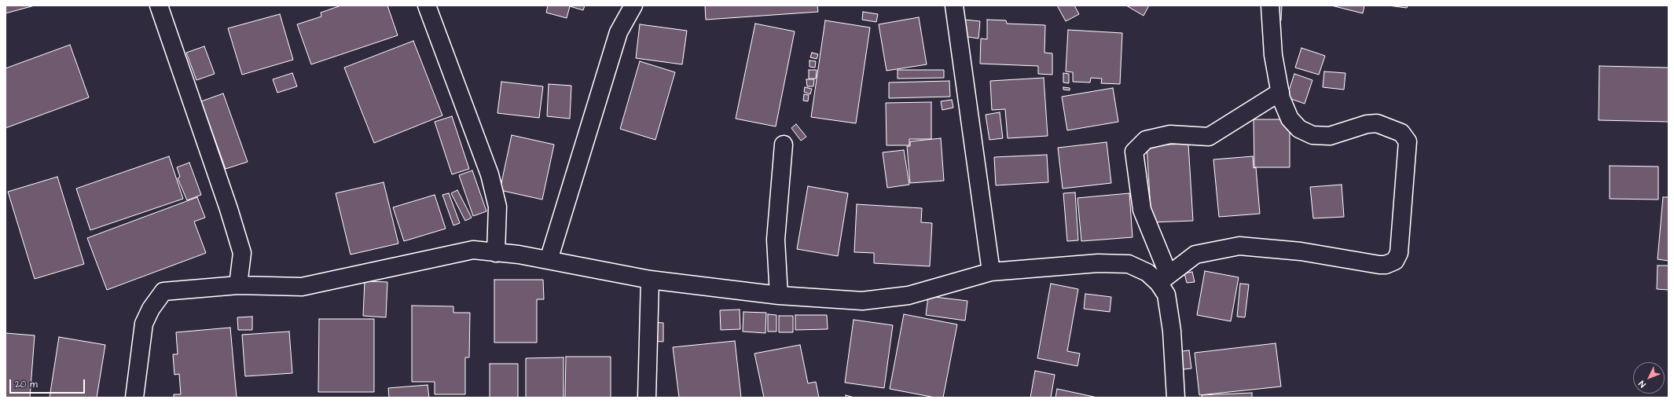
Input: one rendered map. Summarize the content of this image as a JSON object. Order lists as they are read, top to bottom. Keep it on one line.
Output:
{"scale_bar":"20 m","north":"bottom left"}
